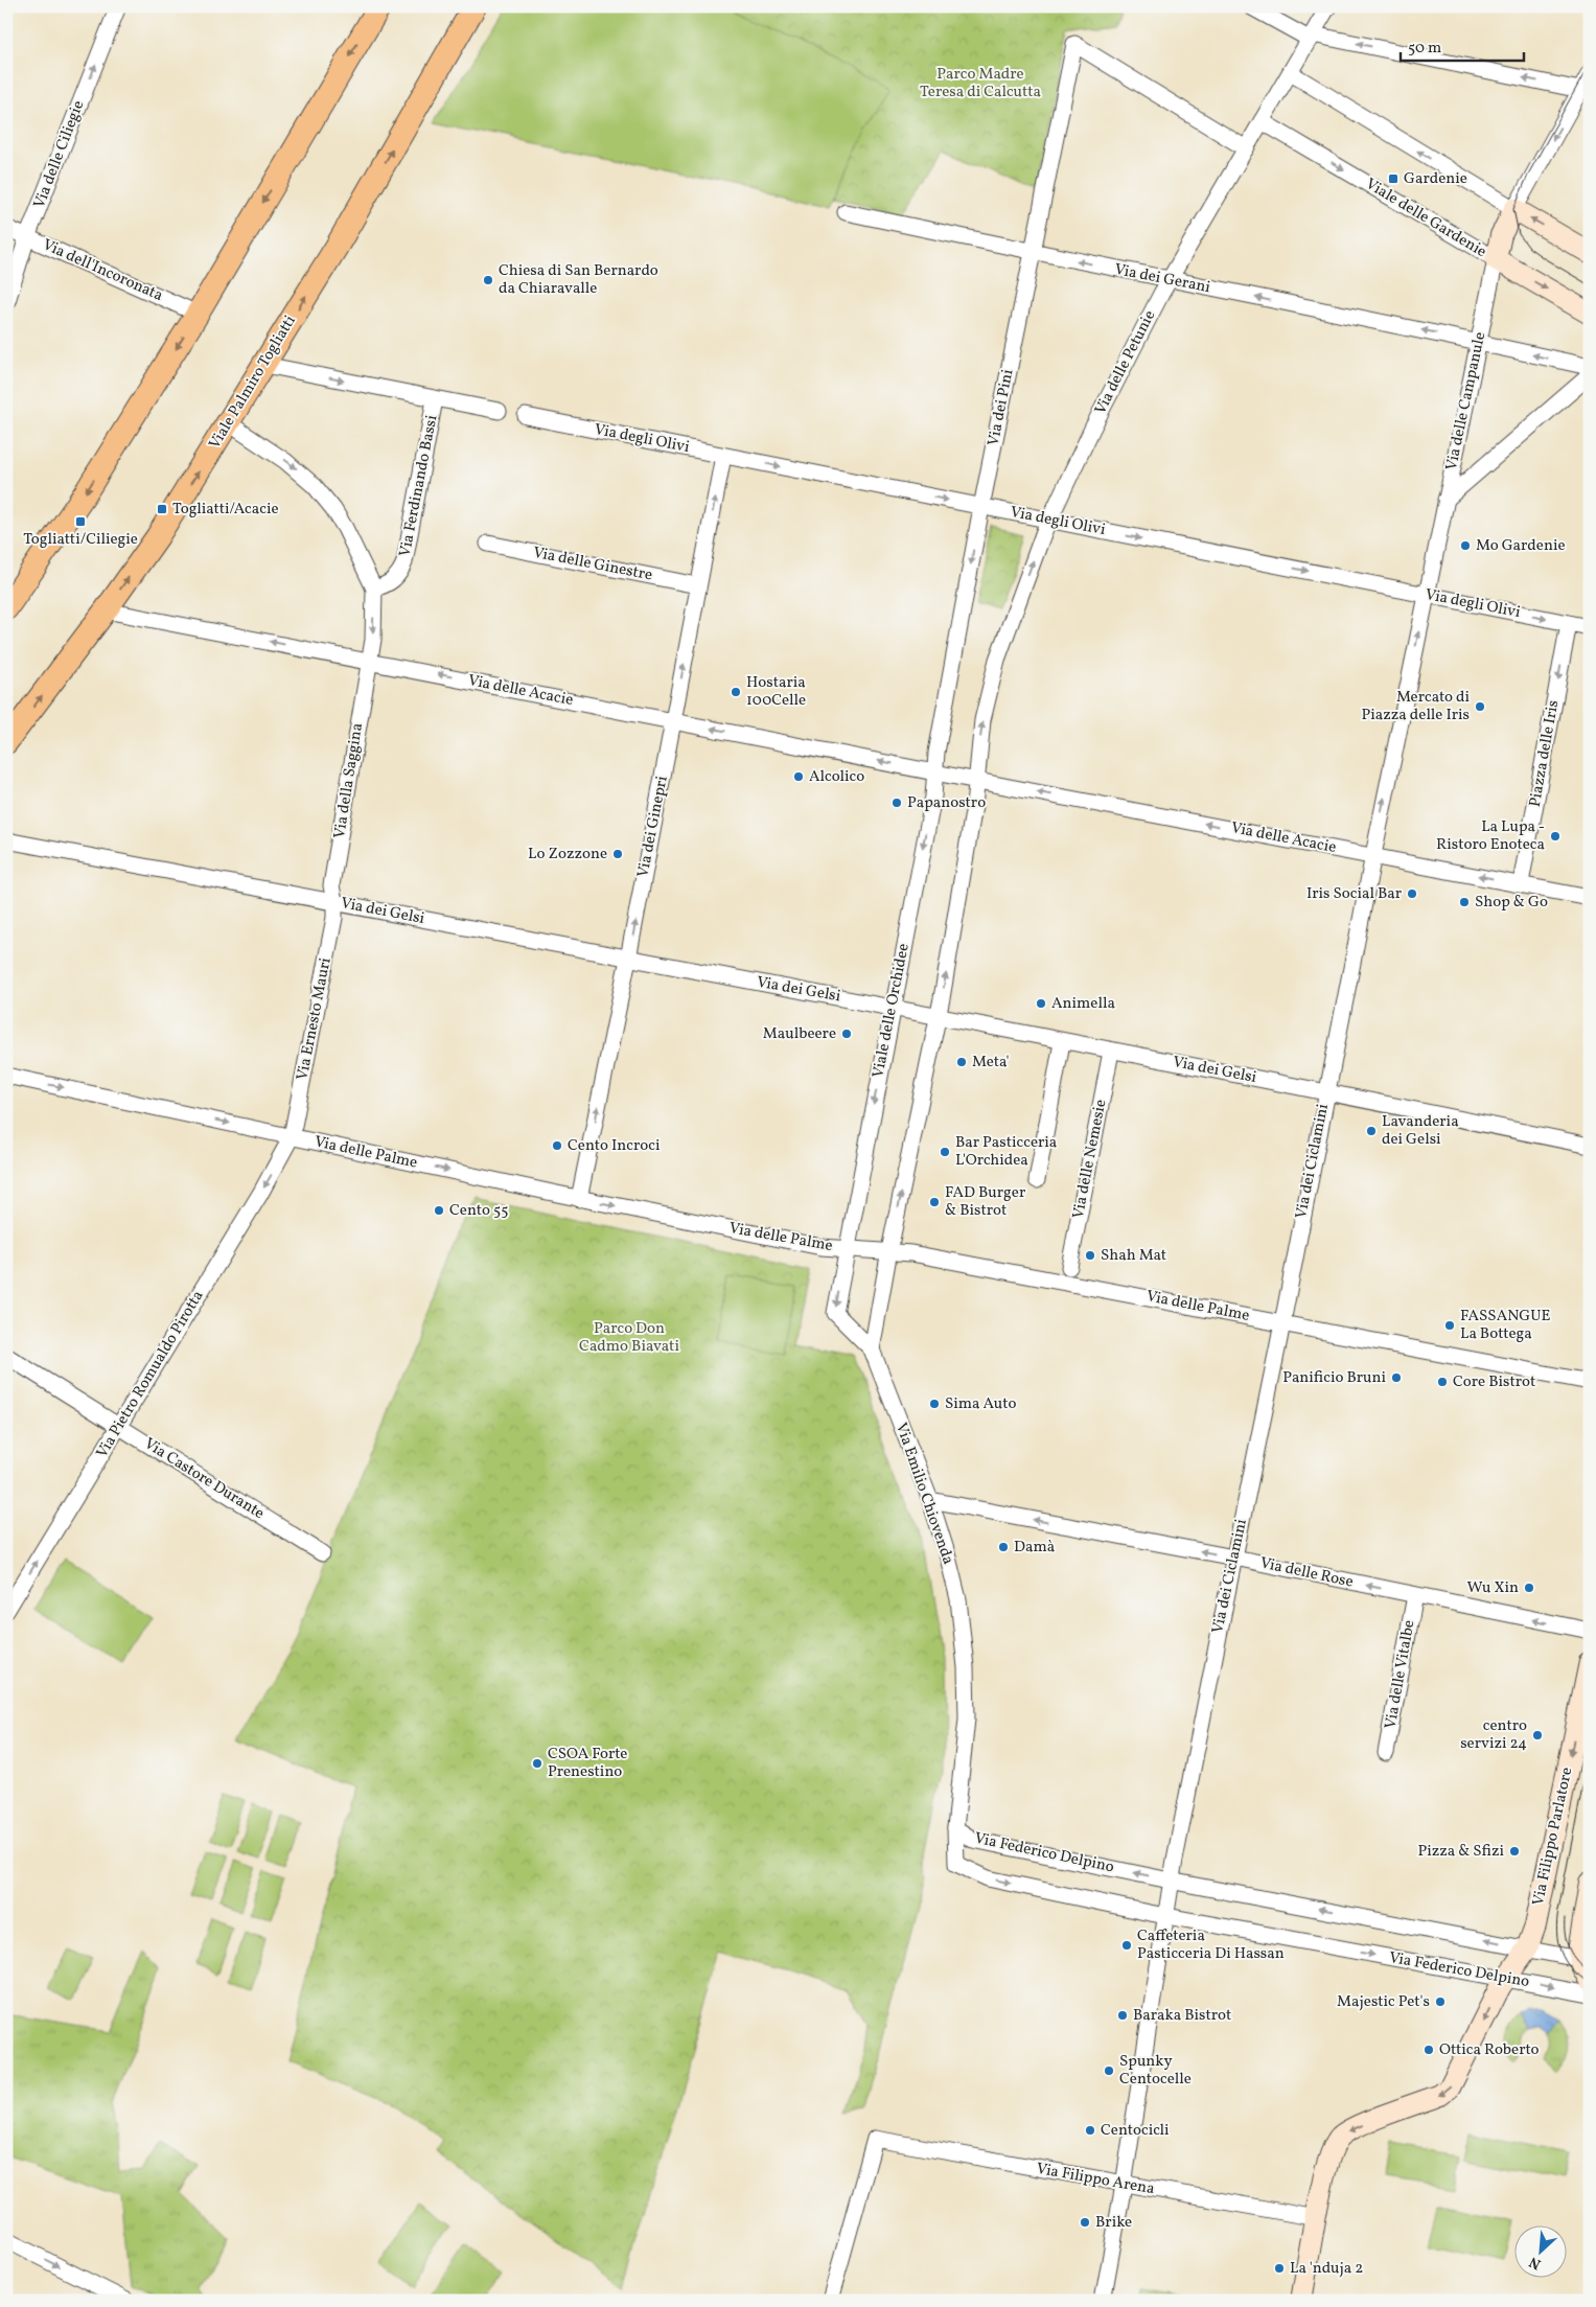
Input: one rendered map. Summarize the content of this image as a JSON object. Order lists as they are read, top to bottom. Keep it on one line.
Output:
{"streets":{"main road":["Viale Palmiro Togliatti"],"street":["Via delle Ciliegie","Viale delle Gardenie","Via dell'Incoronata","Via dei Gerani","Via delle Petunie","Via delle Campanule","Via dei Pini","Via degli Olivi","Via Ferdinando Bassi","Via delle Ginestre","Via delle Acacie","Piazza delle Iris","Via della Saggina","Via dei Ginepri","Via dei Gelsi","Viale delle Orchidee","Via Ernesto Mauri","Via delle Palme","Via delle Nemesie","Via dei Ciclamini","Via Pietro Romualdo Pirotta","Via Castore Durante","Via Emilio Chiovenda","Via delle Rose","Via delle Vitalbe","Via Filippo Parlatore","Via Federico Delpino","Via Filippo Arena"]},"crossings":[["Via delle Ciliegie","Via dell'Incoronata"],["Viale delle Gardenie","Via delle Petunie"],["Viale delle Gardenie","Via delle Campanule"],["Via dei Gerani","Via delle Petunie"],["Via dei Gerani","Via delle Campanule"],["Via dei Gerani","Via dei Pini"],["Via delle Petunie","Via dei Pini"],["Via delle Petunie","Via degli Olivi"],["Viale Palmiro Togliatti","Via delle Acacie"],["Via delle Campanule","Via degli Olivi"],["Via dei Pini","Via degli Olivi"],["Via dei Pini","Via delle Acacie"],["Via dei Pini","Viale delle Orchidee"],["Via degli Olivi","Piazza delle Iris"],["Via degli Olivi","Via dei Ginepri"],["Via Ferdinando Bassi","Via della Saggina"],["Via delle Ginestre","Via dei Ginepri"],["Via delle Acacie","Piazza delle Iris"],["Via delle Acacie","Via della Saggina"],["Via delle Acacie","Via dei Ginepri"],["Via delle Acacie","Viale delle Orchidee"],["Via delle Acacie","Via dei Ciclamini"],["Via della Saggina","Via dei Gelsi"],["Via della Saggina","Via Ernesto Mauri"],["Via dei Ginepri","Via dei Gelsi"],["Via dei Ginepri","Via delle Palme"],["Via dei Gelsi","Viale delle Orchidee"],["Via dei Gelsi","Via Ernesto Mauri"],["Via dei Gelsi","Via delle Nemesie"],["Via dei Gelsi","Via dei Ciclamini"],["Viale delle Orchidee","Via delle Palme"],["Viale delle Orchidee","Via Emilio Chiovenda"],["Via Ernesto Mauri","Via delle Palme"],["Via Ernesto Mauri","Via Pietro Romualdo Pirotta"],["Via delle Palme","Via dei Ciclamini"],["Via delle Palme","Via Pietro Romualdo Pirotta"],["Via delle Palme","Via Emilio Chiovenda"],["Via dei Ciclamini","Via delle Rose"],["Via dei Ciclamini","Via Federico Delpino"],["Via dei Ciclamini","Via Filippo Arena"],["Via Pietro Romualdo Pirotta","Via Castore Durante"],["Via Emilio Chiovenda","Via delle Rose"],["Via Emilio Chiovenda","Via Federico Delpino"],["Via delle Rose","Via delle Vitalbe"],["Via Filippo Parlatore","Via Federico Delpino"],["Via Filippo Parlatore","Via Filippo Arena"]],"one_way":["Via delle Ciliegie","Via dei Gerani","Via degli Olivi","Via delle Acacie","Piazza delle Iris","Via dei Ginepri","Via delle Palme","Via delle Rose","Via Filippo Parlatore"],"parks":["Parco Madre Teresa di Calcutta","Parco Don Cadmo Biavati"],"places":{"transit":["Gardenie","Togliatti/Acacie","Togliatti/Ciliegie"],"other":["Chiesa di San Bernardo da Chiaravalle","Mo Gardenie","Hostaria 100Celle","Mercato di Piazza delle Iris","Alcolico","Papanostro","La Lupa - Ristoro Enoteca","Lo Zozzone","Iris Social Bar","Shop & Go","Animella","Maulbeere","Meta'","Lavanderia dei Gelsi","Cento Incroci","Bar Pasticceria L'Orchidea","FAD Burger & Bistrot","Cento 55","Shah Mat","FASSANGUE La Bottega","Panificio Bruni","Core Bistrot","Sima Auto","Damà","Wu Xin","centro servizi 24","CSOA Forte Prenestino","Pizza & Sfizi","Caffeteria Pasticceria Di Hassan","Majestic Pet's","Baraka Bistrot","Ottica Roberto","Spunky Centocelle","Centocicli","Brike","La 'nduja 2"]},"scale_bar":"50 m","north":"bottom left"}
